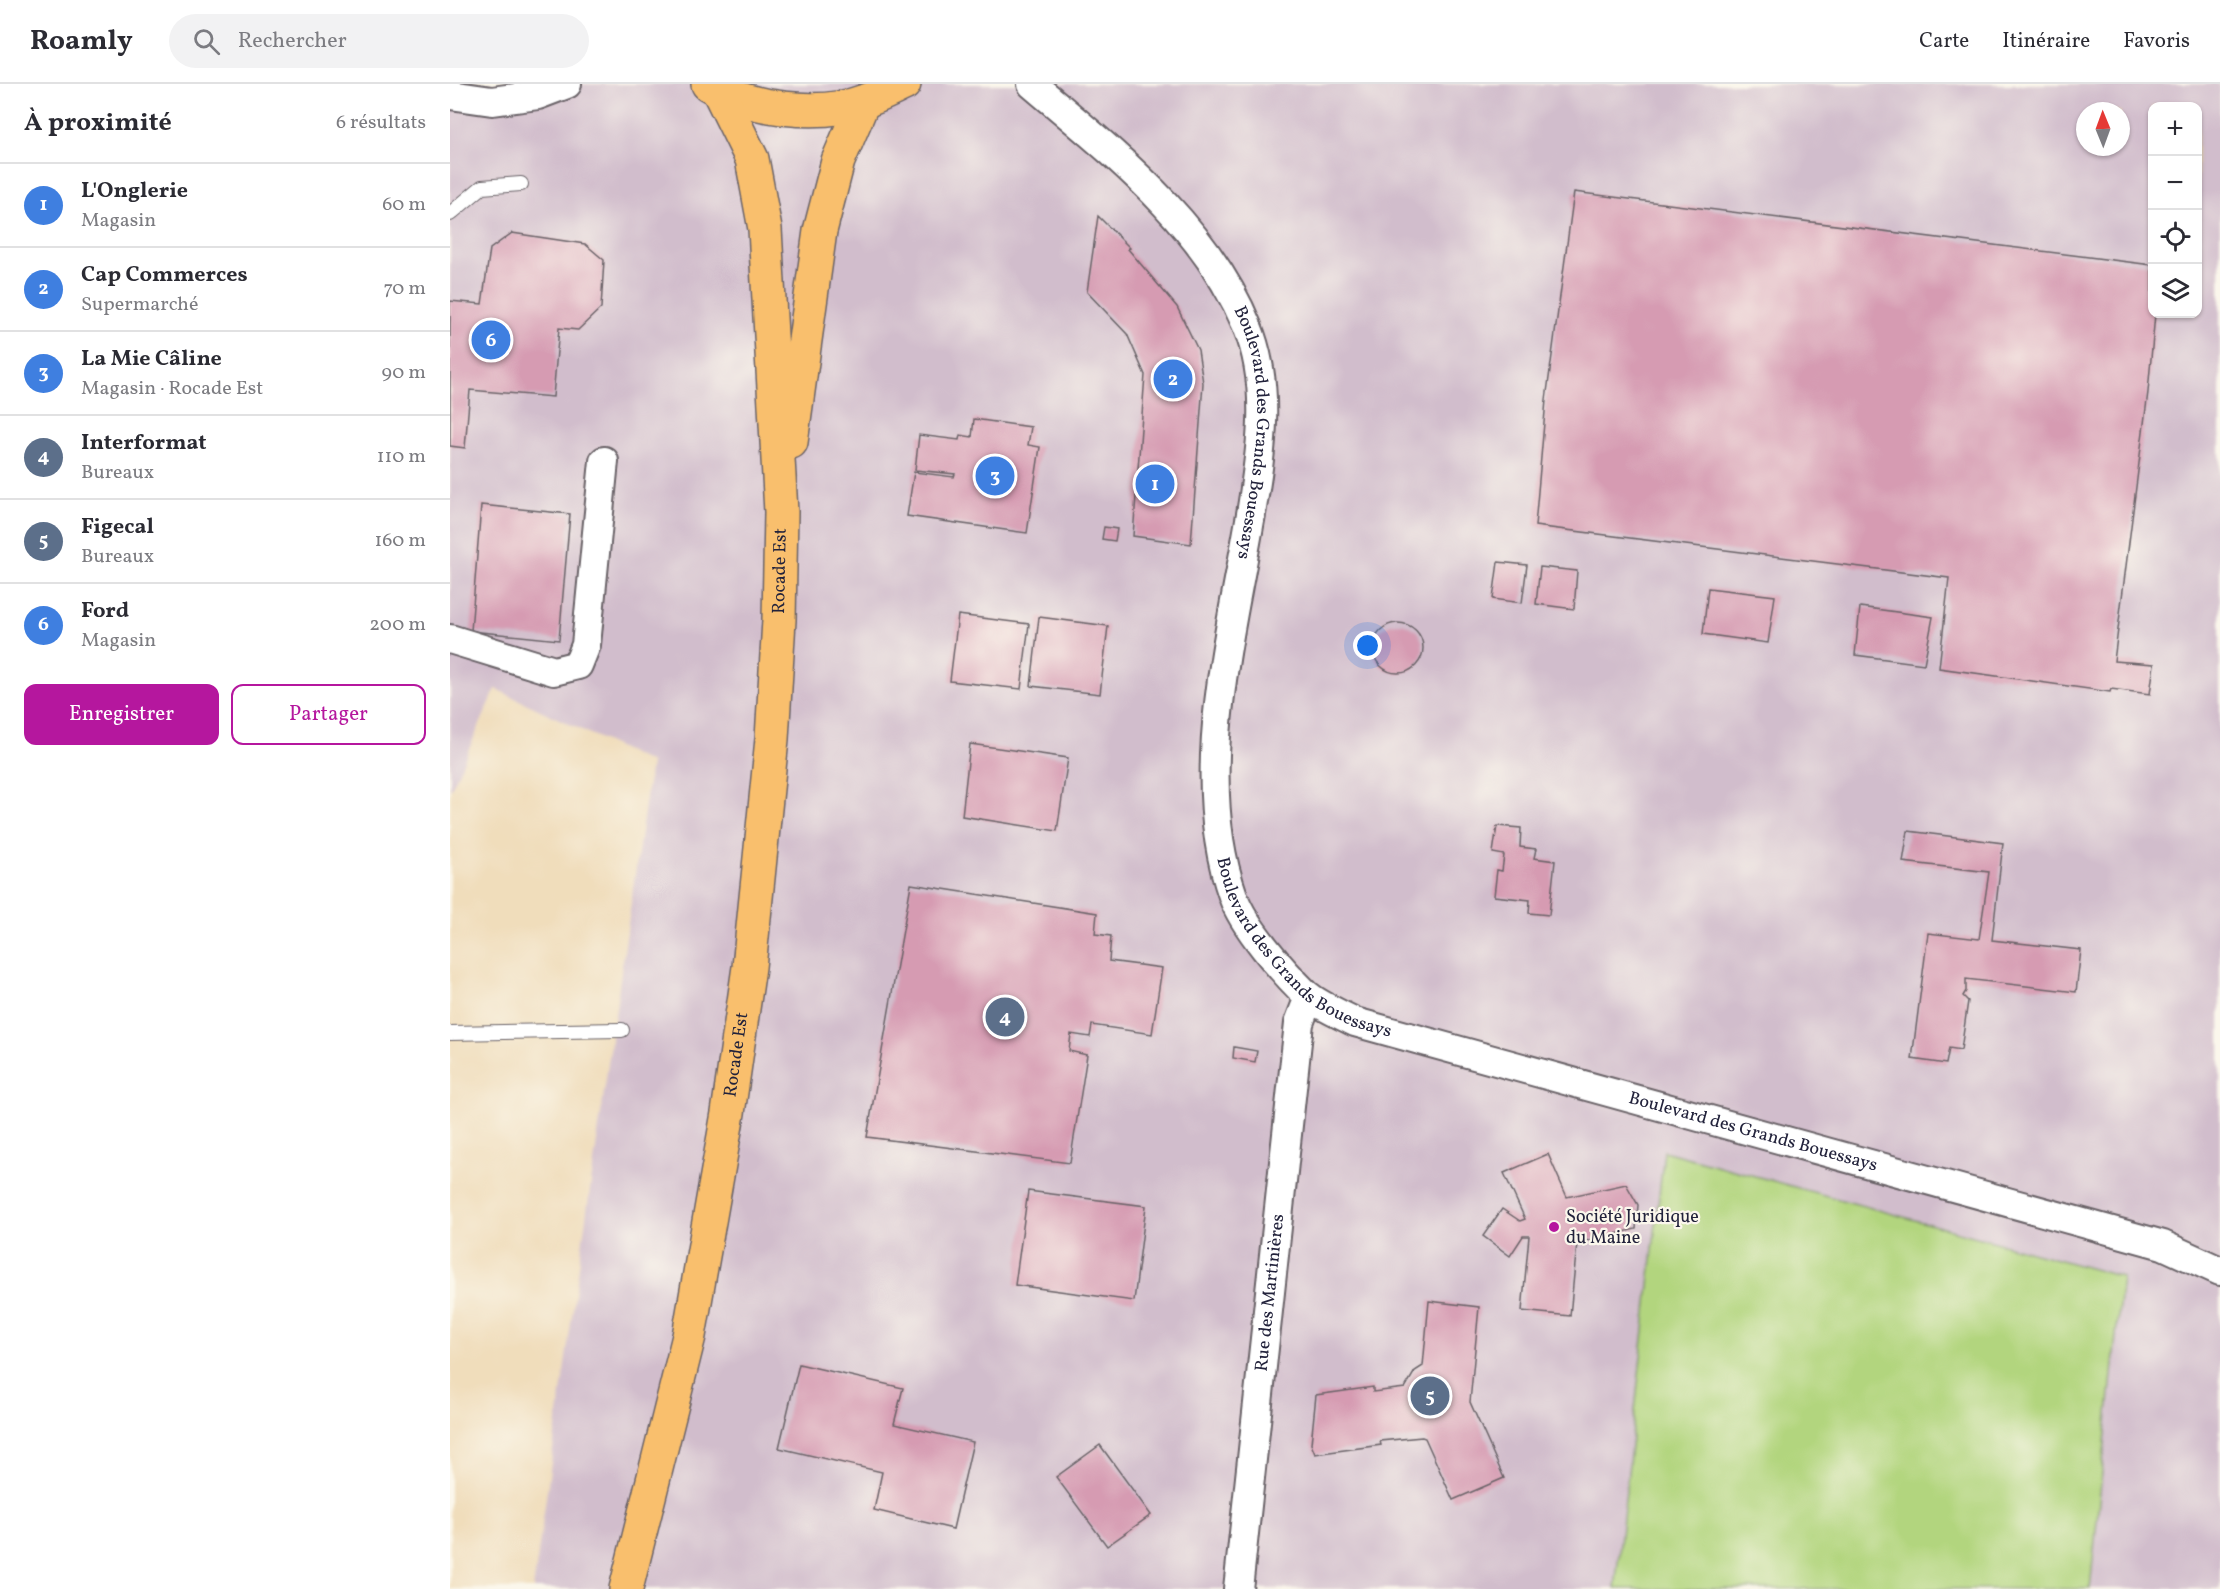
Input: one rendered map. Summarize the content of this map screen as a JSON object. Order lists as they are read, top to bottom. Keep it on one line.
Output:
{"streets":{"main road":["Rocade Est"],"street":["Boulevard des Grands Bouessays","Rue des Martinières"]},"crossings":[["Boulevard des Grands Bouessays","Rue des Martinières"]],"places":["Société Juridique du Maine"],"north":"top","page":{"header":"Roamly","search":"Rechercher","nav":["Carte","Itinéraire","Favoris"],"heading":["À proximité","6 résultats"],"map_buttons":["+","−"],"list":[{"mark":"1","name":"L'Onglerie","note":"Magasin","value":"60 m"},{"mark":"2","name":"Cap Commerces","note":"Supermarché","value":"70 m"},{"mark":"3","name":"La Mie Câline","note":"Magasin · Rocade Est","value":"90 m"},{"mark":"4","name":"Interformat","note":"Bureaux","value":"110 m"},{"mark":"5","name":"Figecal","note":"Bureaux","value":"160 m"},{"mark":"6","name":"Ford","note":"Magasin","value":"200 m"}],"pins":["6","2","3","1","4","5"],"buttons":["Enregistrer","Partager"]}}
